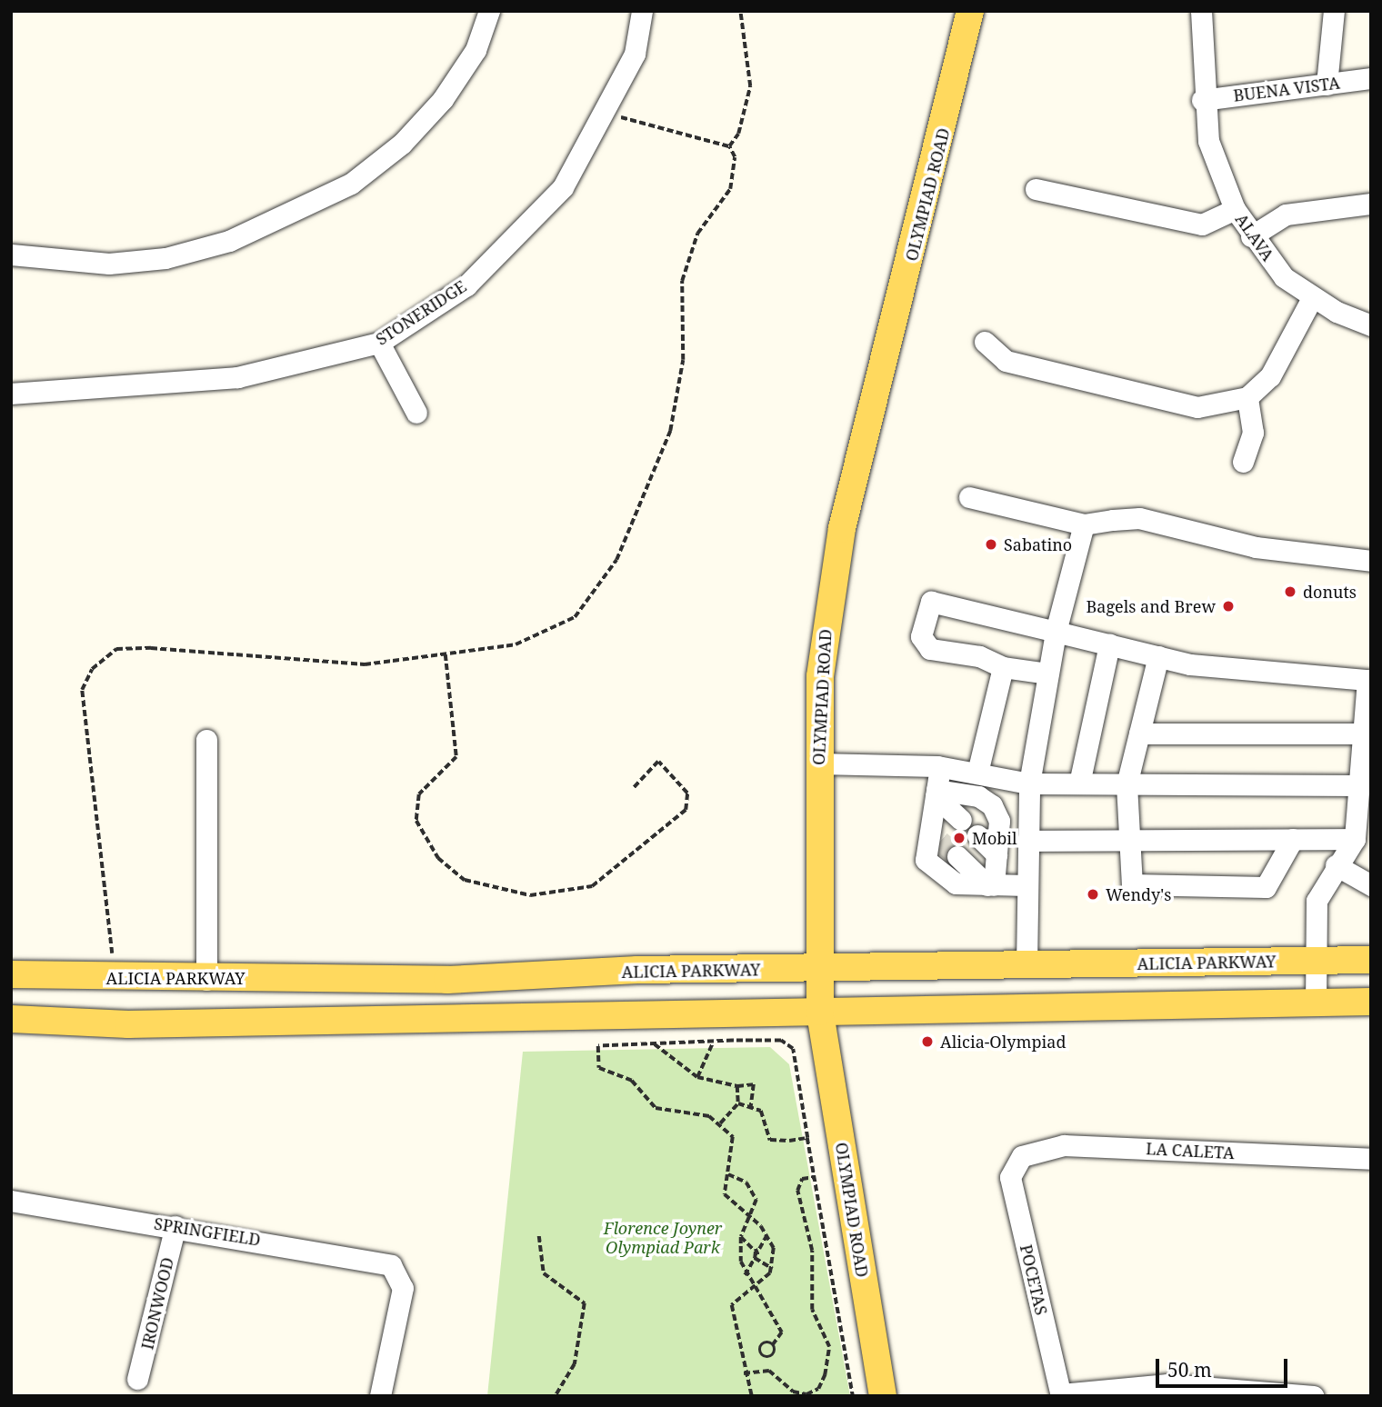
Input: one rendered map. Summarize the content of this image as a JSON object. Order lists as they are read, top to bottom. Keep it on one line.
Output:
{"streets":{"main road":["OLYMPIAD ROAD","ALICIA PARKWAY"],"street":["BUENA VISTA","ALAVA","STONERIDGE","LA CALETA","SPRINGFIELD","POCETAS","IRONWOOD"]},"crossings":[["BUENA VISTA","ALAVA"],["OLYMPIAD ROAD","ALICIA PARKWAY"],["LA CALETA","POCETAS"],["SPRINGFIELD","IRONWOOD"]],"parks":["Florence Joyner Olympiad Park"],"places":["Sabatino","donuts","Bagels and Brew","Mobil","Wendy's","Alicia-Olympiad"],"scale_bar":"50 m"}
